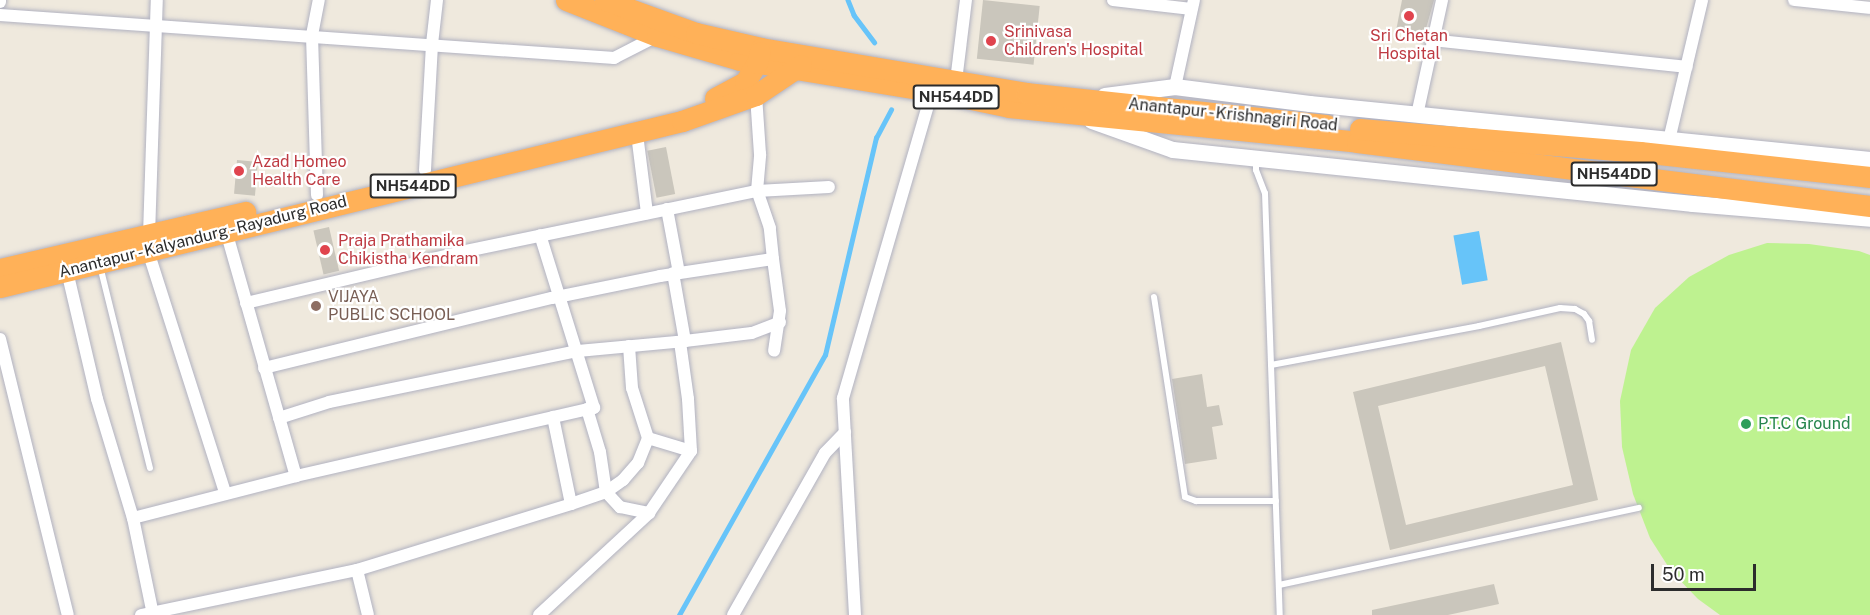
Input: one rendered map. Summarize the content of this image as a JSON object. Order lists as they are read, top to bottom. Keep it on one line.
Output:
{"streets":{"highway":["NH544DD","Anantapur - Krishnagiri Road","Anantapur - Kalyandurg - Rayadurg Road"]},"crossings":[["NH544DD","Anantapur - Krishnagiri Road"],["Anantapur - Krishnagiri Road","Anantapur - Kalyandurg - Rayadurg Road"]],"places":["Sri Chetan Hospital","Srinivasa Children's Hospital","Azad Homeo Health Care","Praja Prathamika Chikistha Kendram","VIJAYA PUBLIC SCHOOL","P.T.C Ground"],"scale_bar":"50 m"}
